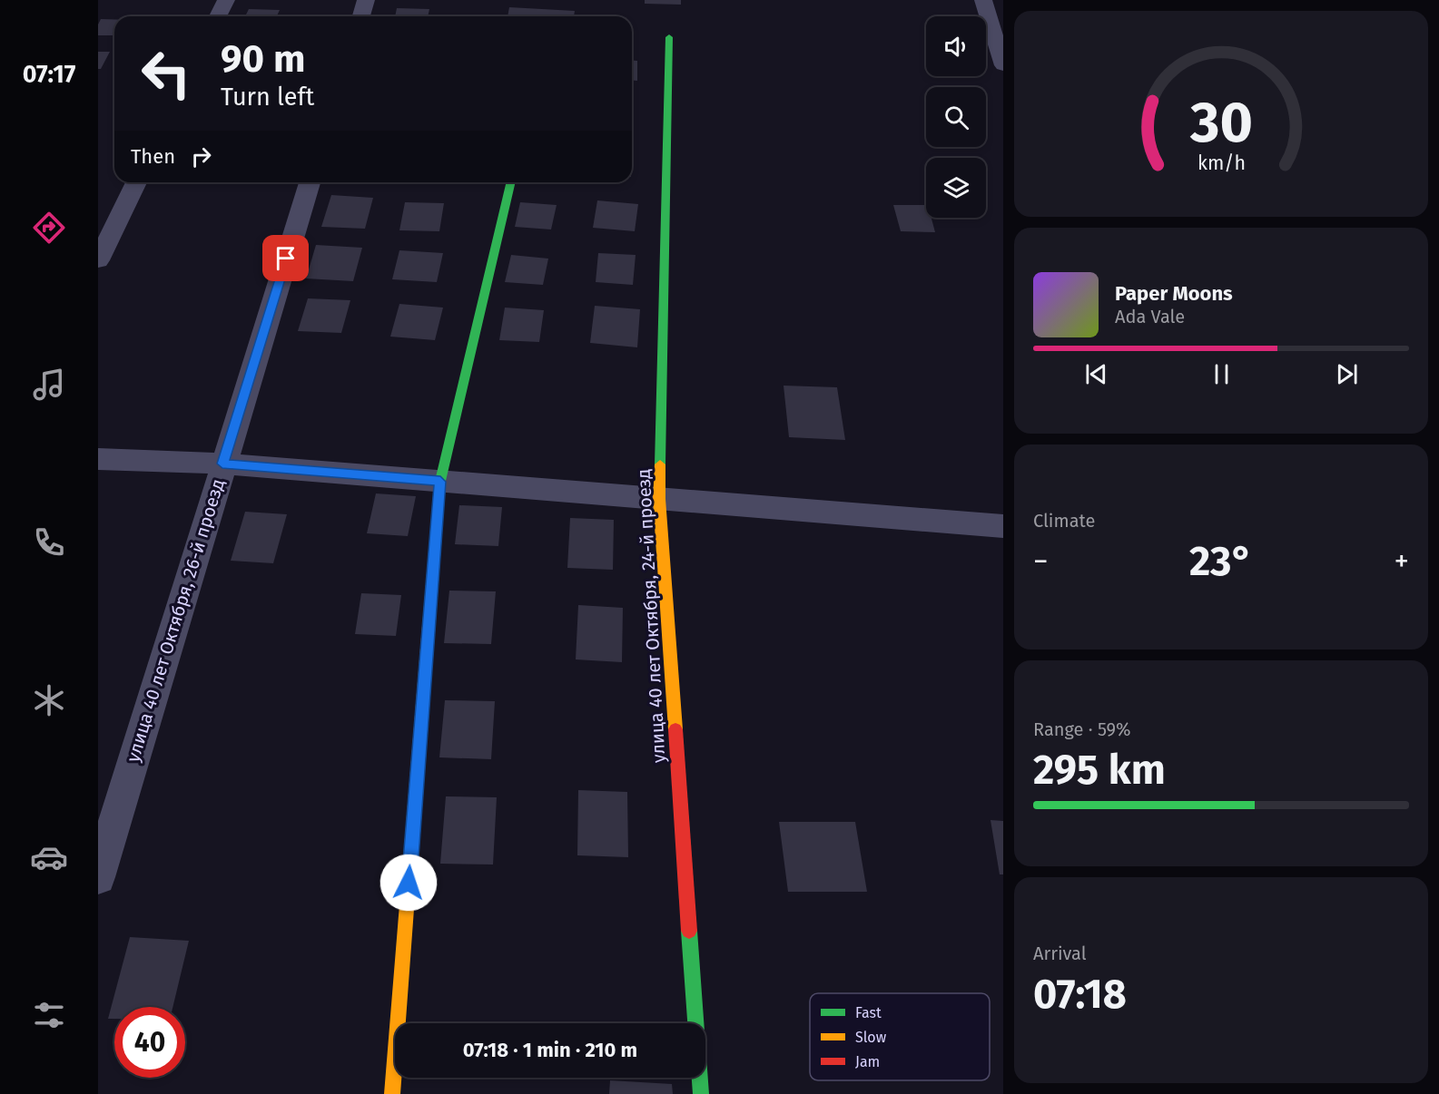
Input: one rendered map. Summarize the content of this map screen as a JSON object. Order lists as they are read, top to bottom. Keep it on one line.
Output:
{"streets":{"street":["улица 40 лет Октября, 24-й проезд","улица 40 лет Октября, 26-й проезд"]},"legend":["Fast","Slow","Jam"],"page":{"tabs":"07:17","turn":["90 m","Turn left"],"then":"Then","song":["Paper Moons","Ada Vale"],"tile":["Climate",["Range · 59%","295 km"],["Arrival","07:18"]],"heat":["−","23°","+"],"limit":"40","trip":"07:18 · 1 min · 210 m","gauge":["30","km/h"]}}
